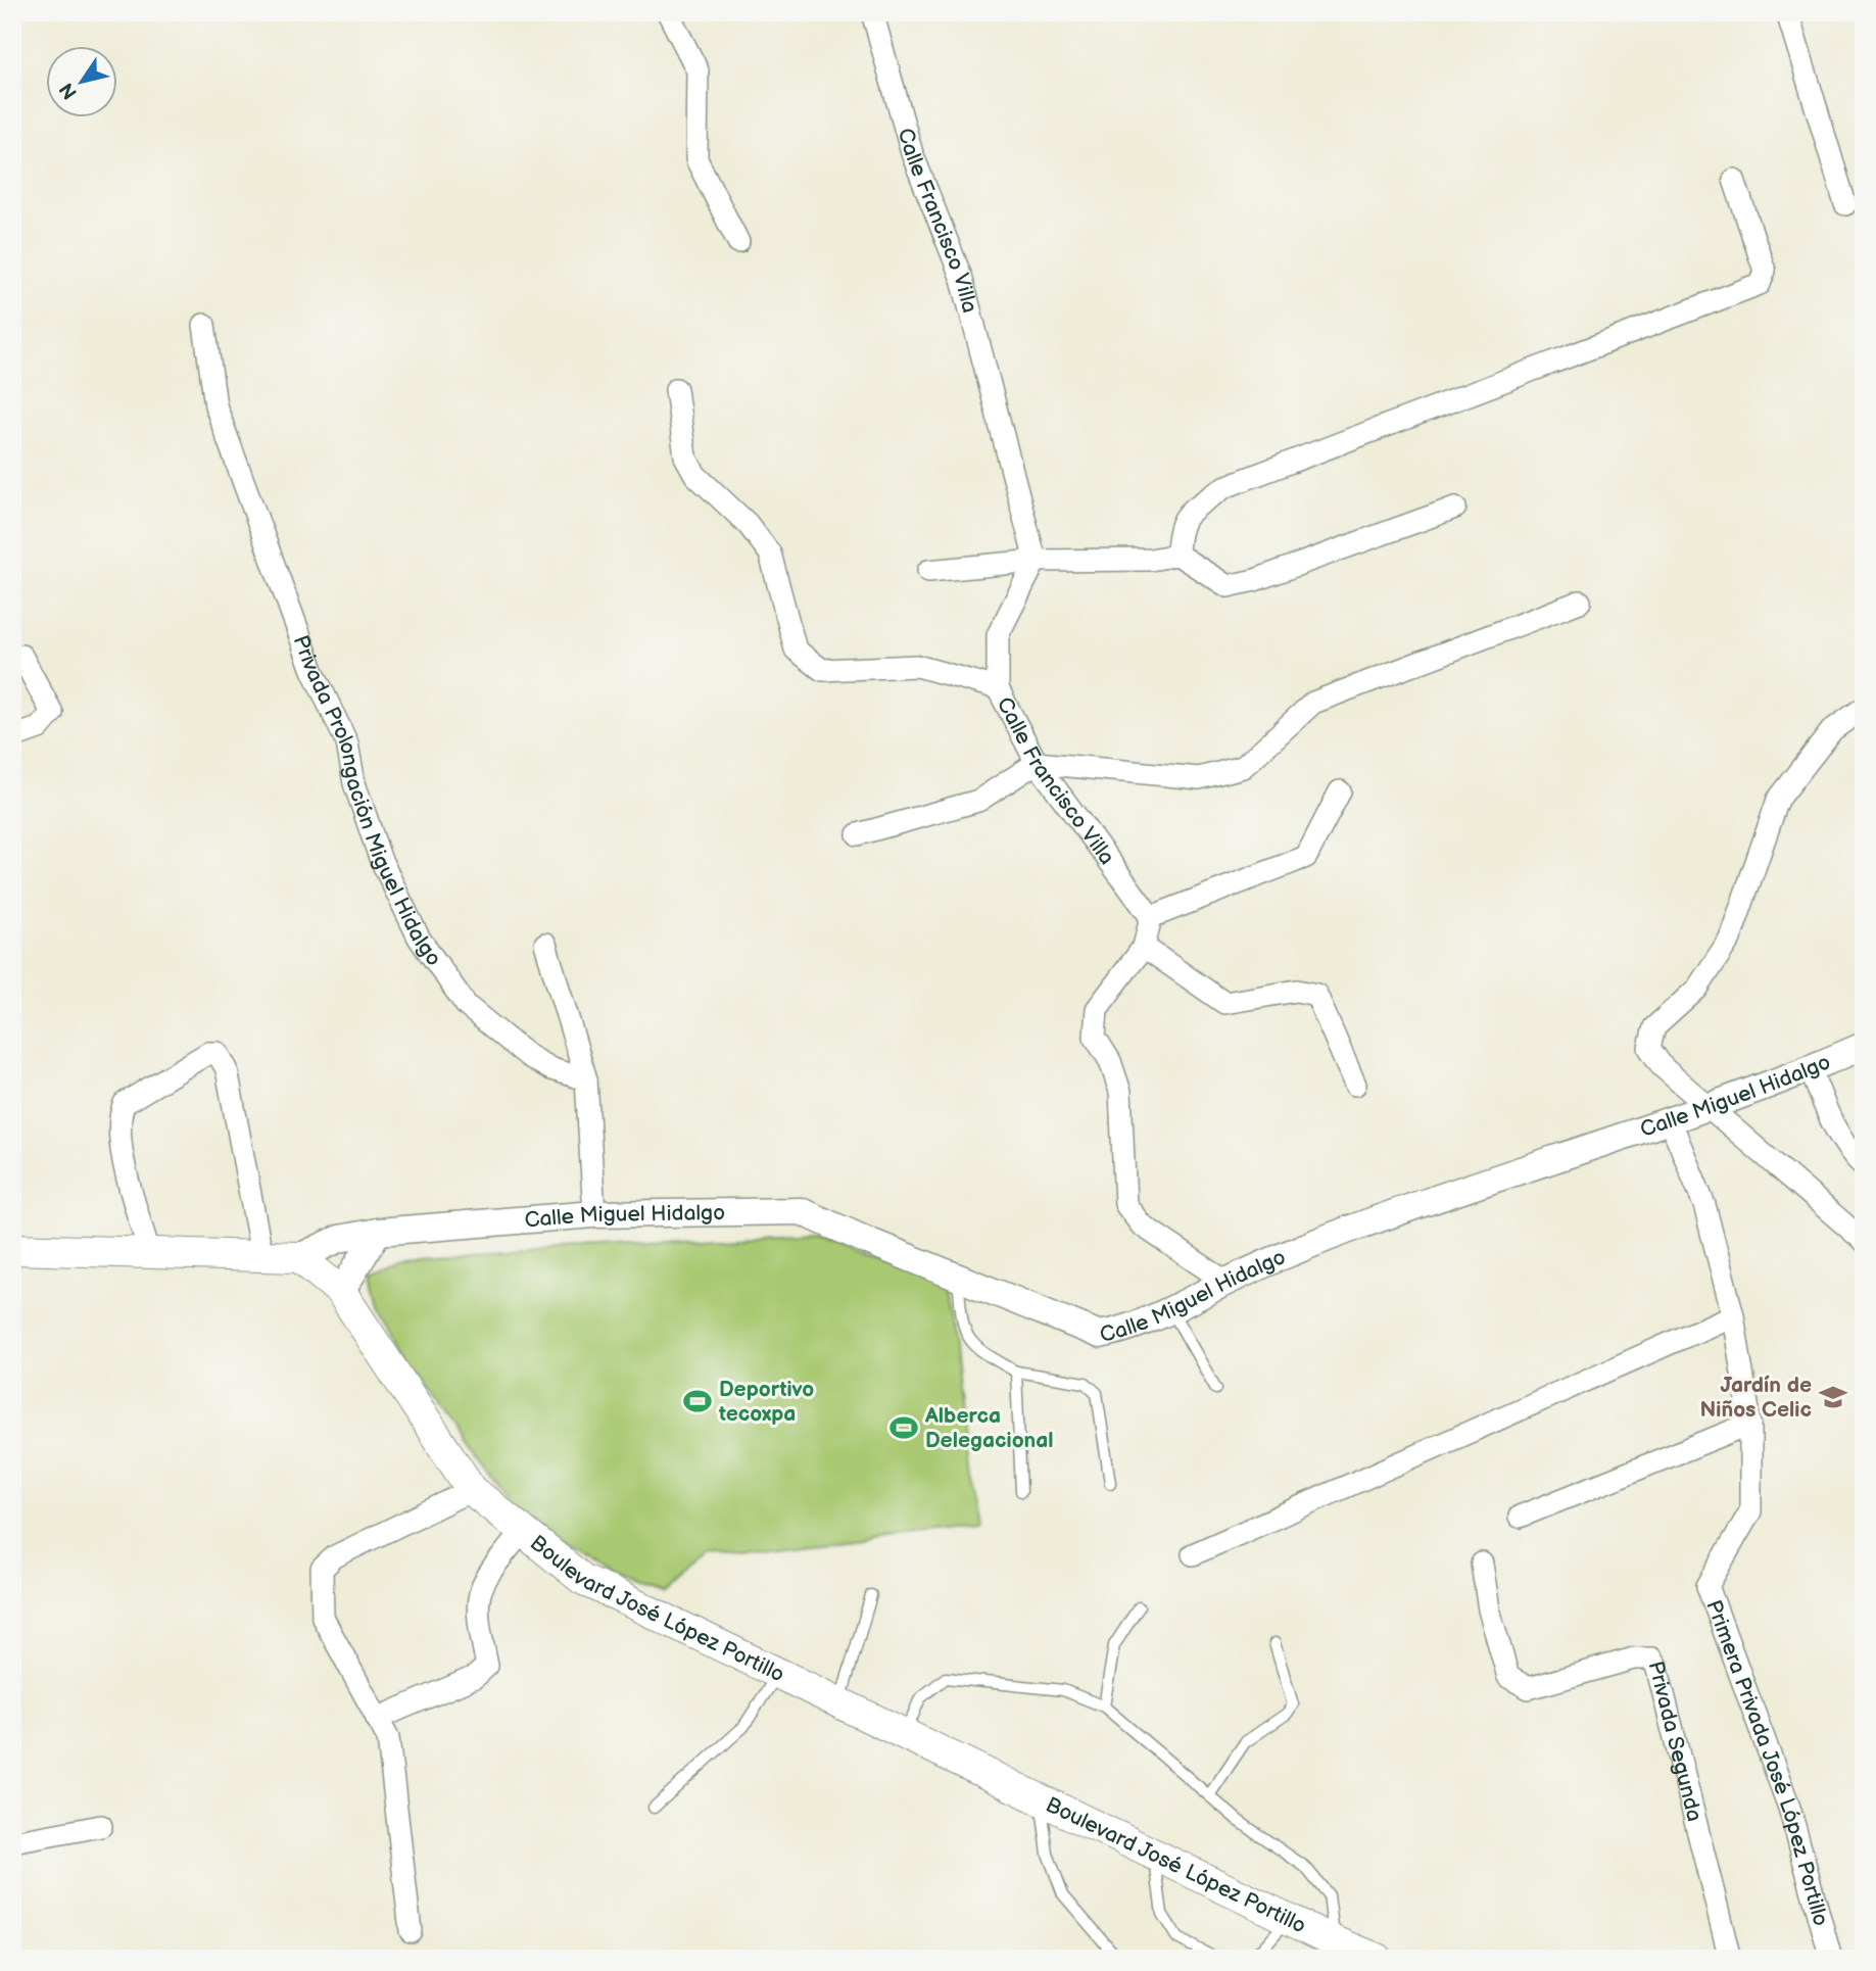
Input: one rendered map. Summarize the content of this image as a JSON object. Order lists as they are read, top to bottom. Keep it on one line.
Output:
{"streets":{"main road":["Boulevard José López Portillo"],"street":["Calle Francisco Villa","Privada Prolongación Miguel Hidalgo","Calle Miguel Hidalgo","Privada Segunda","Primera Privada José López Portillo"]},"crossings":[["Calle Miguel Hidalgo","Boulevard José López Portillo"],["Calle Miguel Hidalgo","Primera Privada José López Portillo"]],"places":{"school or university":["Jardín de Niños Celic"],"sports":["Deportivo tecoxpa","Alberca Delegacional"]},"north":"bottom left"}
